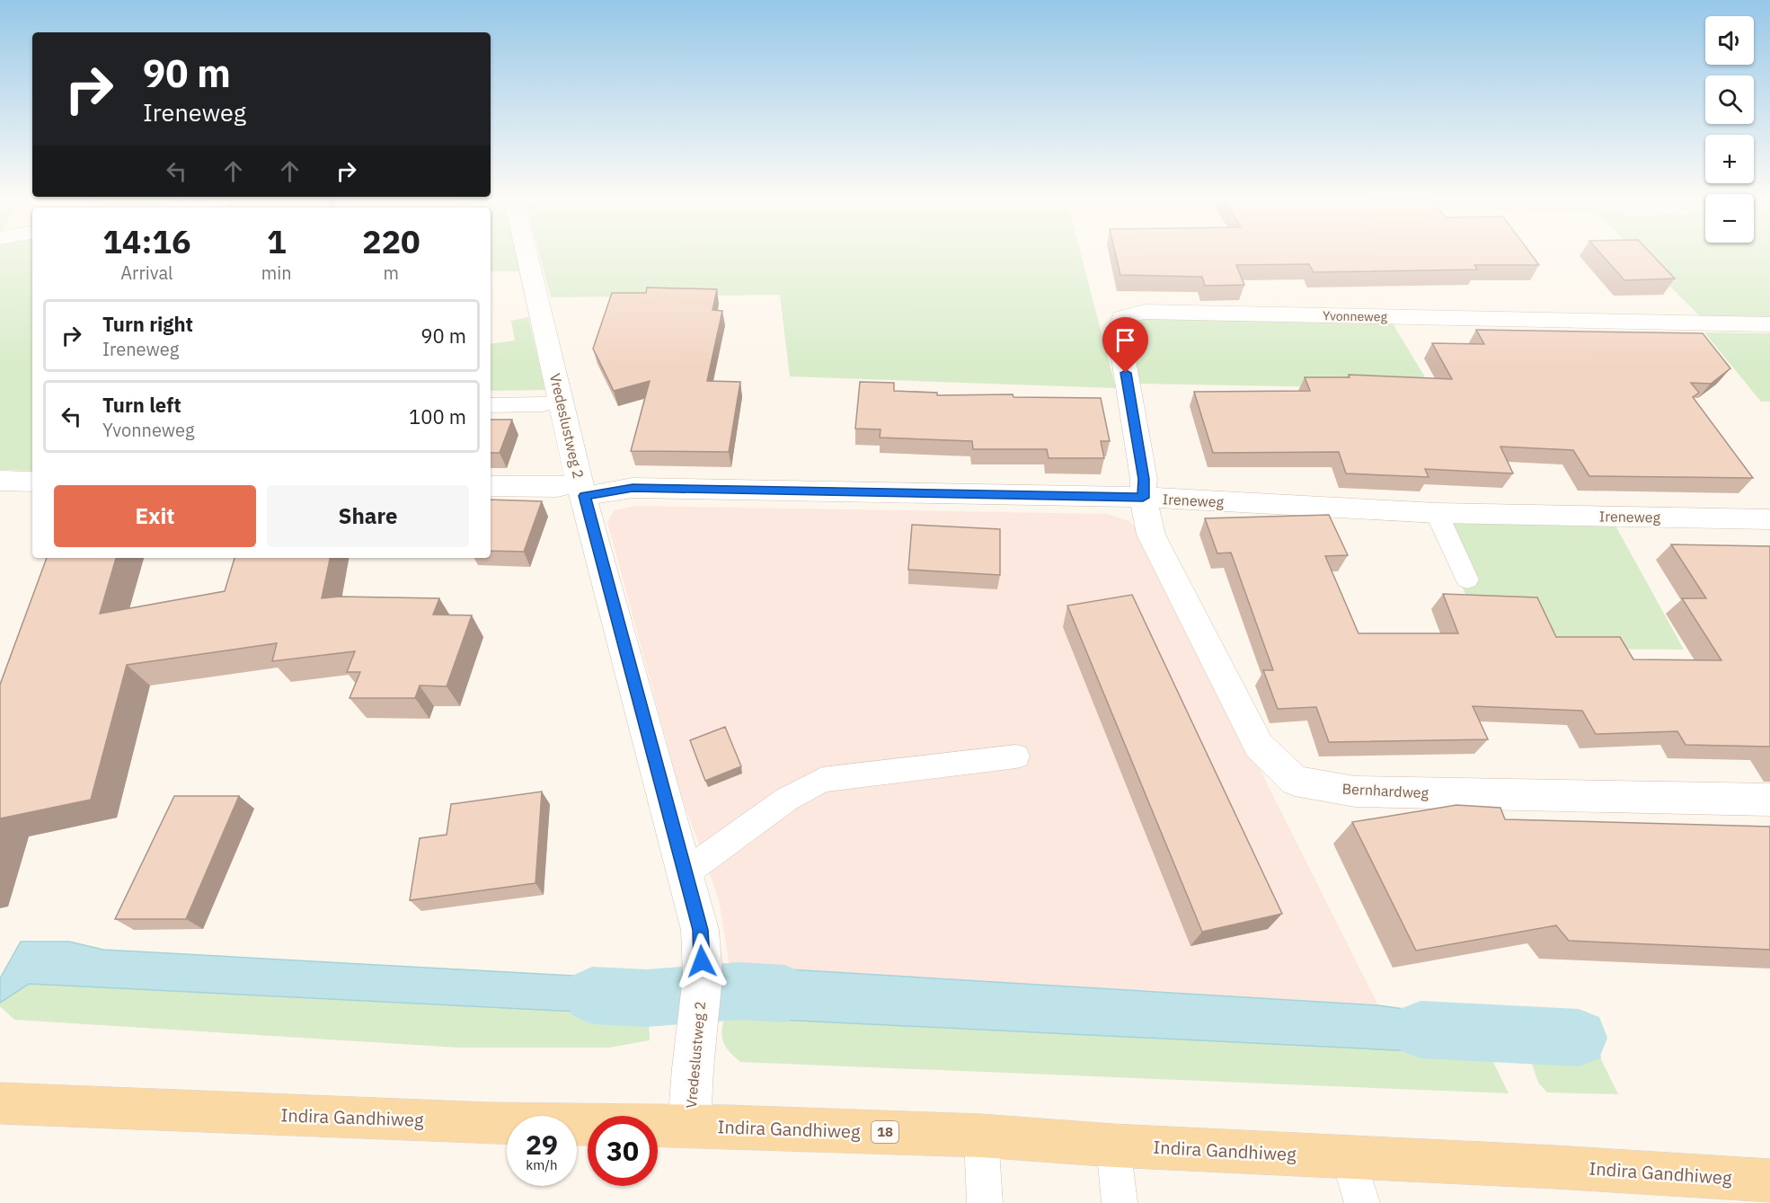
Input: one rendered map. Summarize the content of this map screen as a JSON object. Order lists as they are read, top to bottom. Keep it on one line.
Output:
{"streets":{"main road":["Indira Gandhiweg","18"],"street":["Yvonneweg","Vredeslustweg 2","Ireneweg","Bernhardweg"]},"crossings":[["Yvonneweg","Ireneweg"],["Yvonneweg","Bernhardweg"],["Vredeslustweg 2","Ireneweg"],["Vredeslustweg 2","Indira Gandhiweg"],["Ireneweg","Bernhardweg"]],"page":{"map_buttons":["+","−"],"turn":["90 m","Ireneweg"],"eta":["14:16","Arrival","1","min","220","m"],"list":[{"name":"Turn right","note":"Ireneweg","value":"90 m"},{"name":"Turn left","note":"Yvonneweg","value":"100 m"}],"buttons":["Exit","Share"],"speed":"29 km/h","limit":"30"}}
